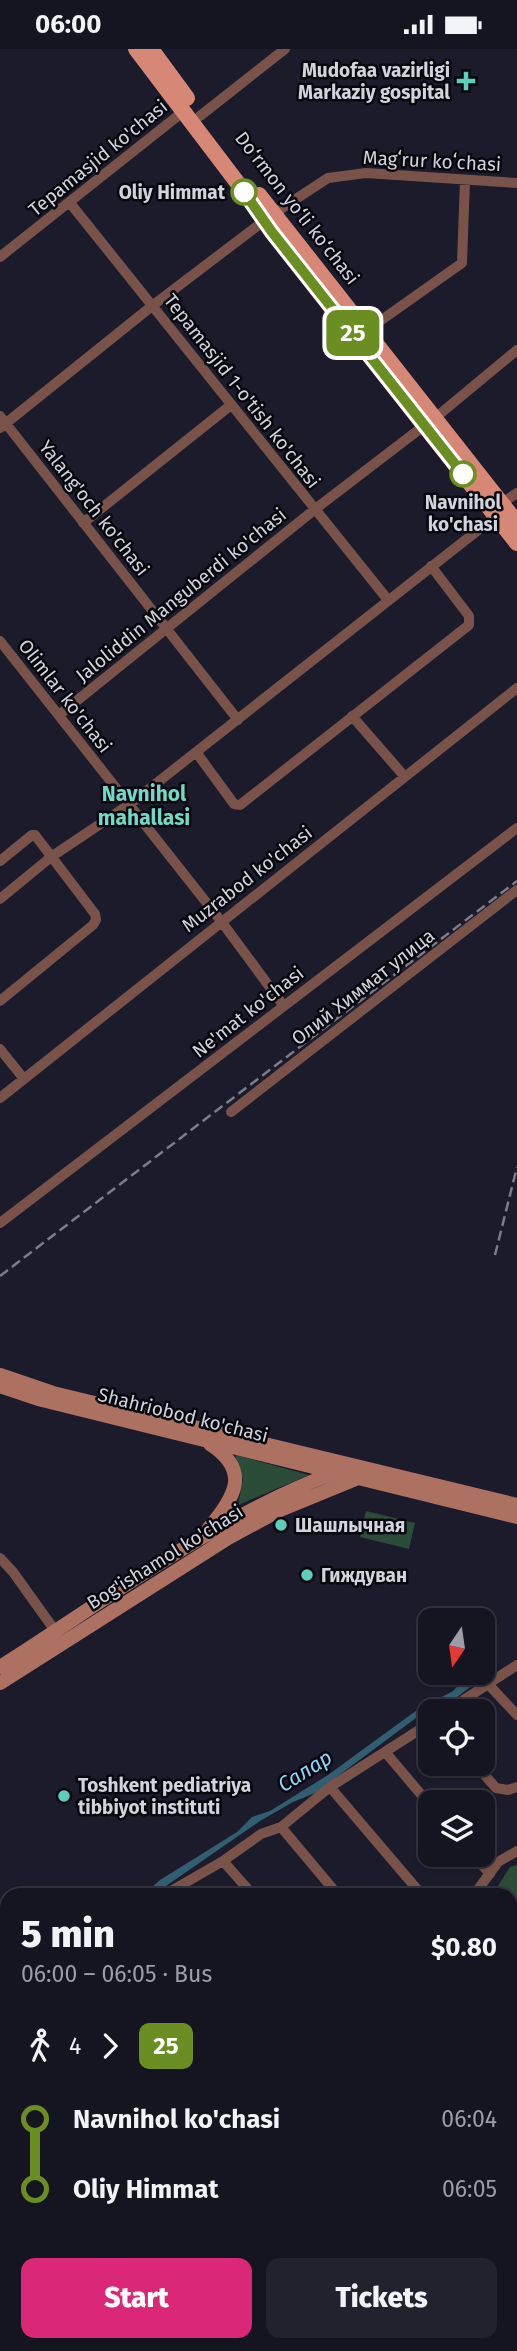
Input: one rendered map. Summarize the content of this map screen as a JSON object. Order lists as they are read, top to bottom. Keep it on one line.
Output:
{"streets":{"main road":["Do‘rmon yo‘li ko‘chasi","Shahriobod ko'chasi","Bog'ishamol ko'chasi"],"street":["Tepamasjid ko'chasi","Magʻrur koʻchasi","Tepamasjid 1-o'tish ko'chasi","Yalang'och ko'chasi","Jaloliddin Manguberdi ko'chasi","Olimlar ko'chasi","Muzrabod ko'chasi","Олий Химмат улица","Ne'mat ko'chasi"]},"crossings":[["Tepamasjid ko'chasi","Do‘rmon yo‘li ko‘chasi"],["Tepamasjid ko'chasi","Tepamasjid 1-o'tish ko'chasi"],["Magʻrur koʻchasi","Do‘rmon yo‘li ko‘chasi"],["Magʻrur koʻchasi","Tepamasjid 1-o'tish ko'chasi"],["Magʻrur koʻchasi","Yalang'och ko'chasi"],["Do‘rmon yo‘li ko‘chasi","Jaloliddin Manguberdi ko'chasi"],["Tepamasjid 1-o'tish ko'chasi","Jaloliddin Manguberdi ko'chasi"],["Yalang'och ko'chasi","Jaloliddin Manguberdi ko'chasi"],["Jaloliddin Manguberdi ko'chasi","Olimlar ko'chasi"],["Olimlar ko'chasi","Muzrabod ko'chasi"],["Olimlar ko'chasi","Ne'mat ko'chasi"],["Shahriobod ko'chasi","Bog'ishamol ko'chasi"]],"districts":["Navnihol mahallasi"],"water":["Салар"],"places":{"health":["Mudofaa vazirligi Markaziy gospital"],"other":["Oliy Himmat","Navnihol ko'chasi","Шашлычная","Гиждуван","Toshkent pediatriya tibbiyot instituti"]},"lines":["bus line 25"],"north":"bottom","page":{"status":"06:00","on_map":"25","heading":["5 min","06:00 – 06:05 · Bus","$0.80"],"legs":["4","25"],"list":[{"name":"Navnihol ko'chasi","value":"06:04"},{"name":"Oliy Himmat","value":"06:05"}],"buttons":["Start","Tickets"]}}
